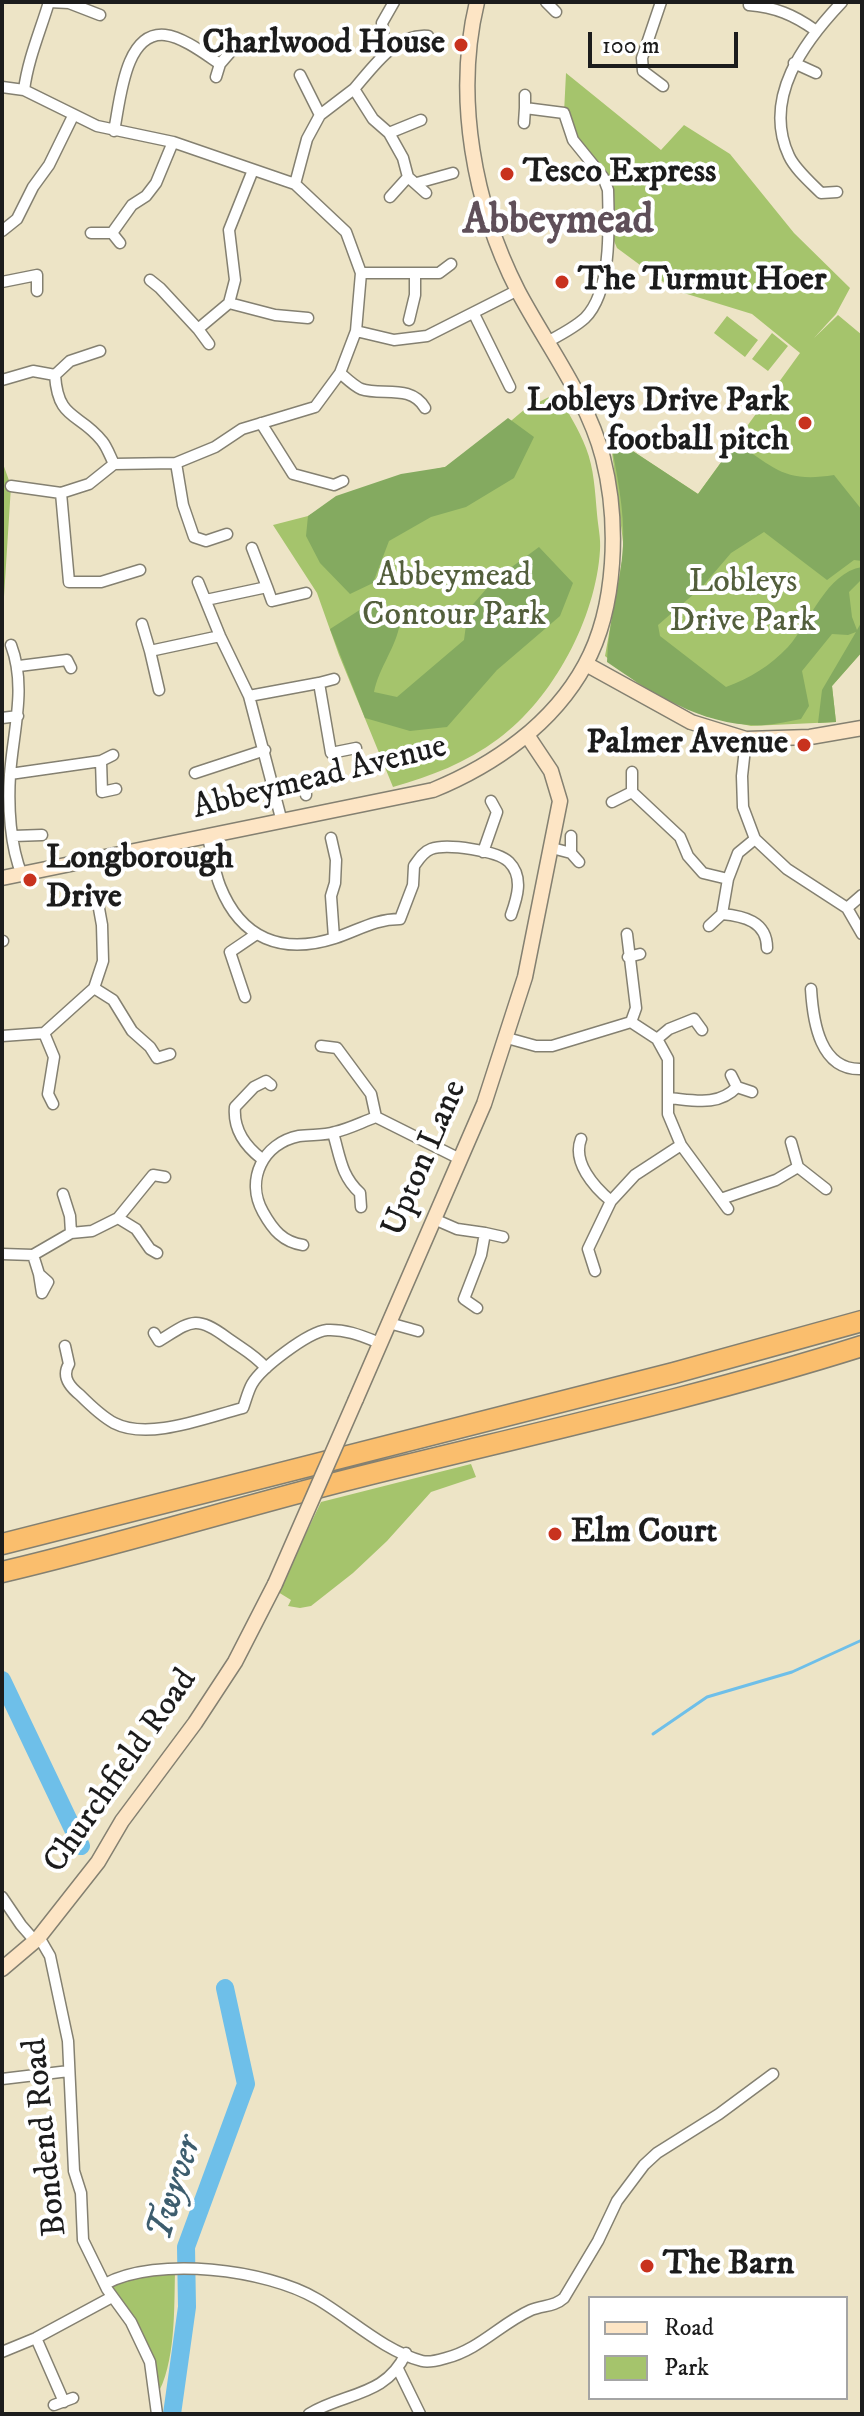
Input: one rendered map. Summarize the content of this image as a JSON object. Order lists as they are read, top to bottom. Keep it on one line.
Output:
{"streets":{"street":["Abbeymead Avenue","Upton Lane","Churchfield Road","Bondend Road"]},"crossings":[["Abbeymead Avenue","Upton Lane"],["Upton Lane","Churchfield Road"],["Churchfield Road","Bondend Road"]],"districts":["Abbeymead"],"water":["Twyver"],"parks":["Abbeymead Contour Park","Lobleys Drive Park"],"places":["Charlwood House","Tesco Express","The Turmut Hoer","Lobleys Drive Park football pitch","Palmer Avenue","Longborough Drive","Elm Court","The Barn"],"legend":["Road","Park"],"scale_bar":"100 m"}
